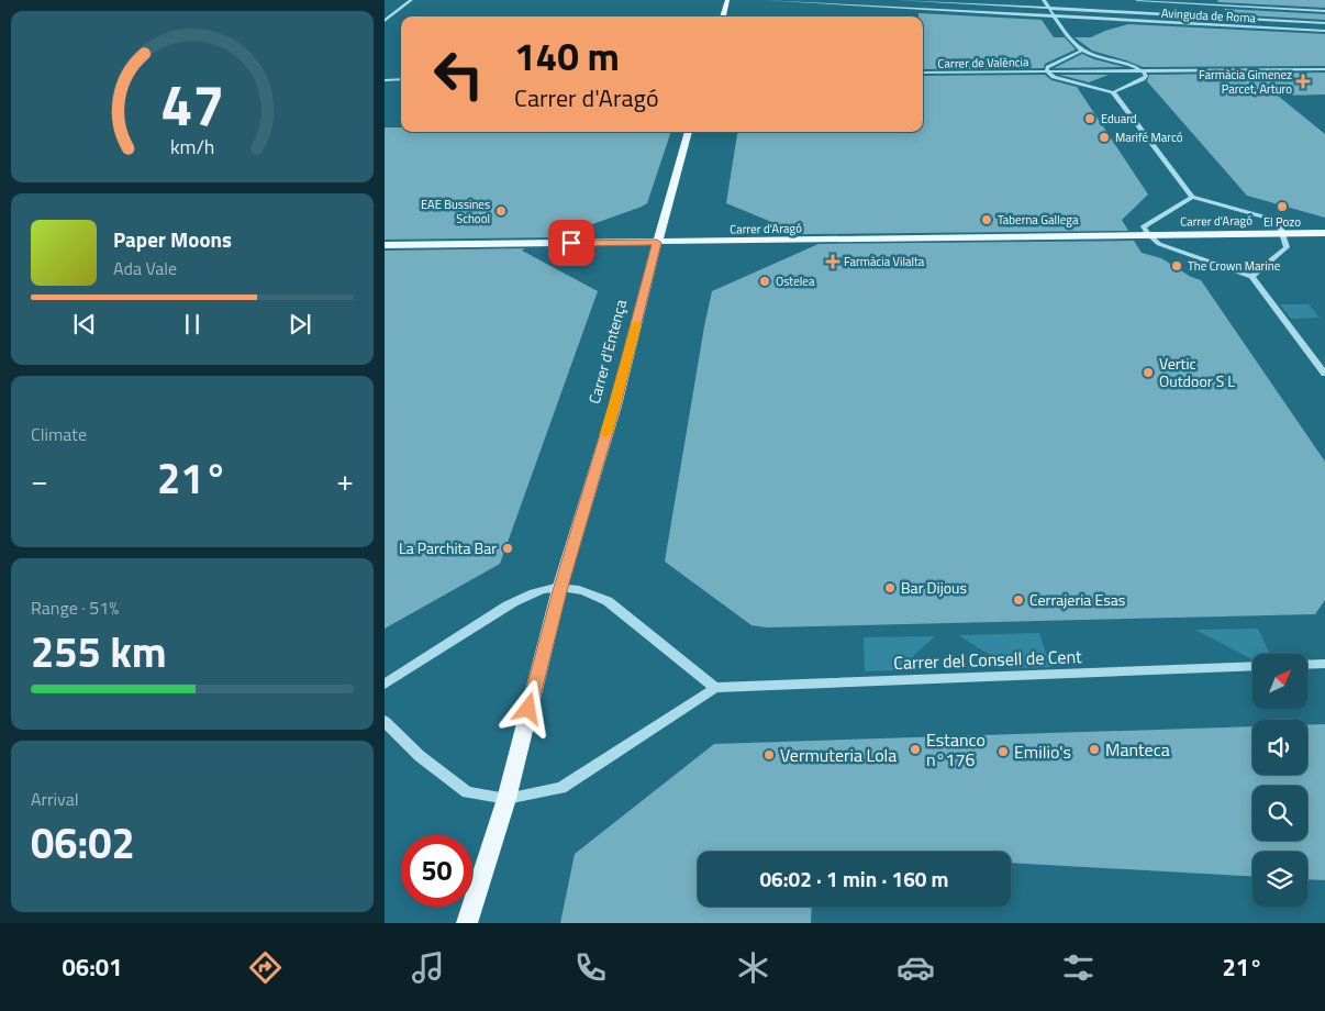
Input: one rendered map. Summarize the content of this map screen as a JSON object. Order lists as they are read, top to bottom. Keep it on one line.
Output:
{"streets":{"main road":["Carrer d'Aragó","Carrer d'Entença"],"street":["Avinguda de Roma","Carrer de València","Carrer del Consell de Cent"]},"crossings":[["Carrer d'Aragó","Carrer d'Entença"]],"places":{"health":["Farmàcia Gimenez Parcet, Arturo","Farmàcia Vilalta"],"other":["Eduard","Marifé Marcó","El Pozo","EAE Bussines School","Taberna Gallega","The Crown Marine","Ostelea","Vertic Outdoor S L","La Parchita Bar","Bar Dijous","Cerrajeria Esas","Estanco n°176","Manteca","Emilio's","Vermuteria Lola"]},"north":"top right","page":{"turn":["140 m","Carrer d'Aragó"],"song":["Paper Moons","Ada Vale"],"tile":["Climate",["Range · 51%","255 km"],["Arrival","06:02"]],"heat":["−","21°","+"],"limit":"50","trip":"06:02 · 1 min · 160 m","tabs":["06:01","21°"],"gauge":["47","km/h"]}}
